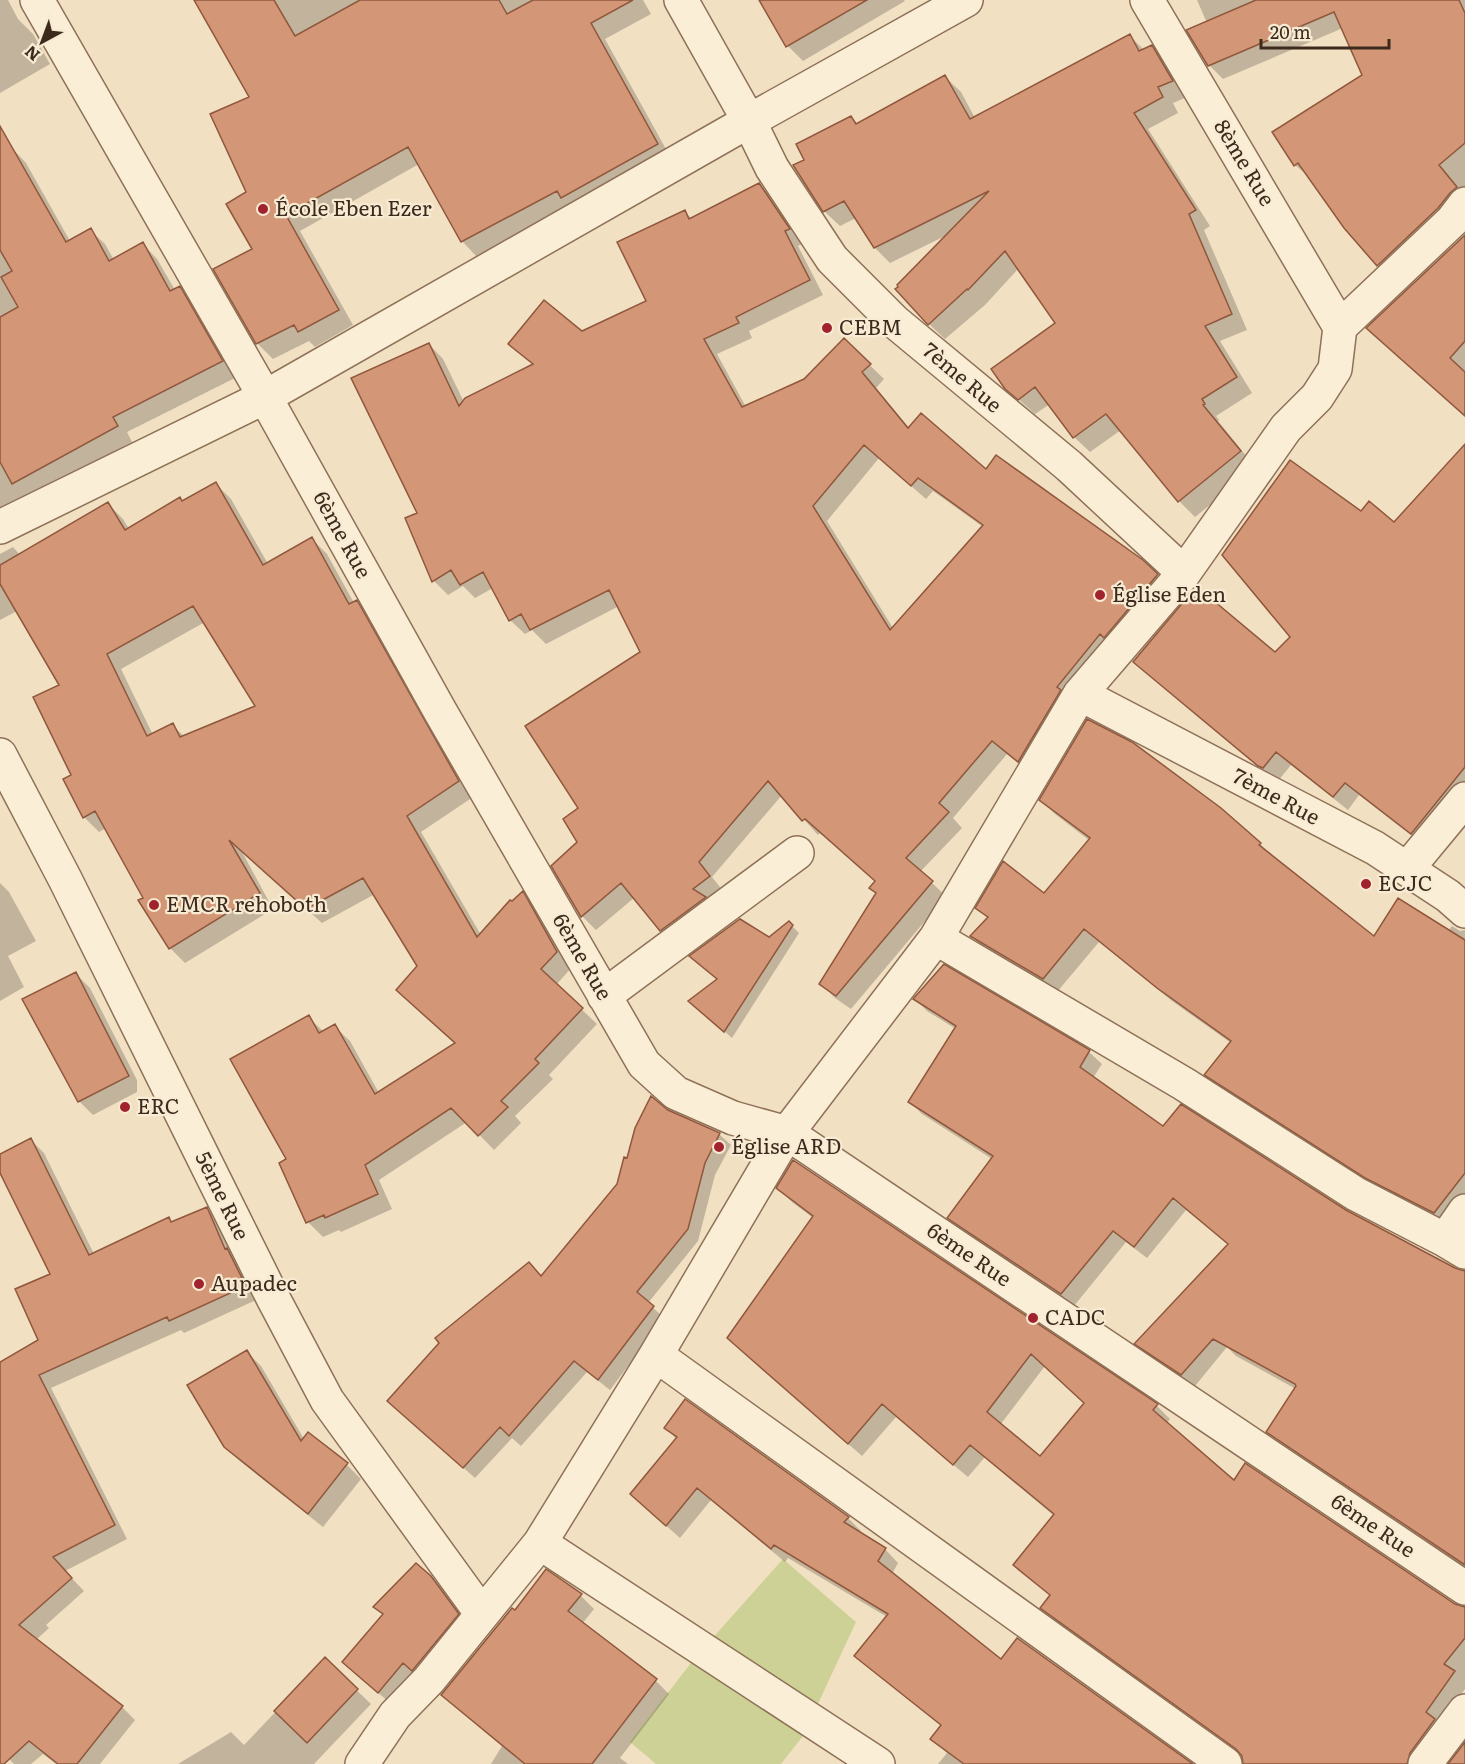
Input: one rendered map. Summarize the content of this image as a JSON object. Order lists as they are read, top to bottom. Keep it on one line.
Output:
{"streets":{"street":["8ème Rue","7ème Rue","6ème Rue","5ème Rue"]},"places":["École Eben Ezer","CEBM","Église Eden","ECJC","EMCR rehoboth","ERC","Église ARD","Aupadec","CADC"],"scale_bar":"20 m","north":"bottom left"}
